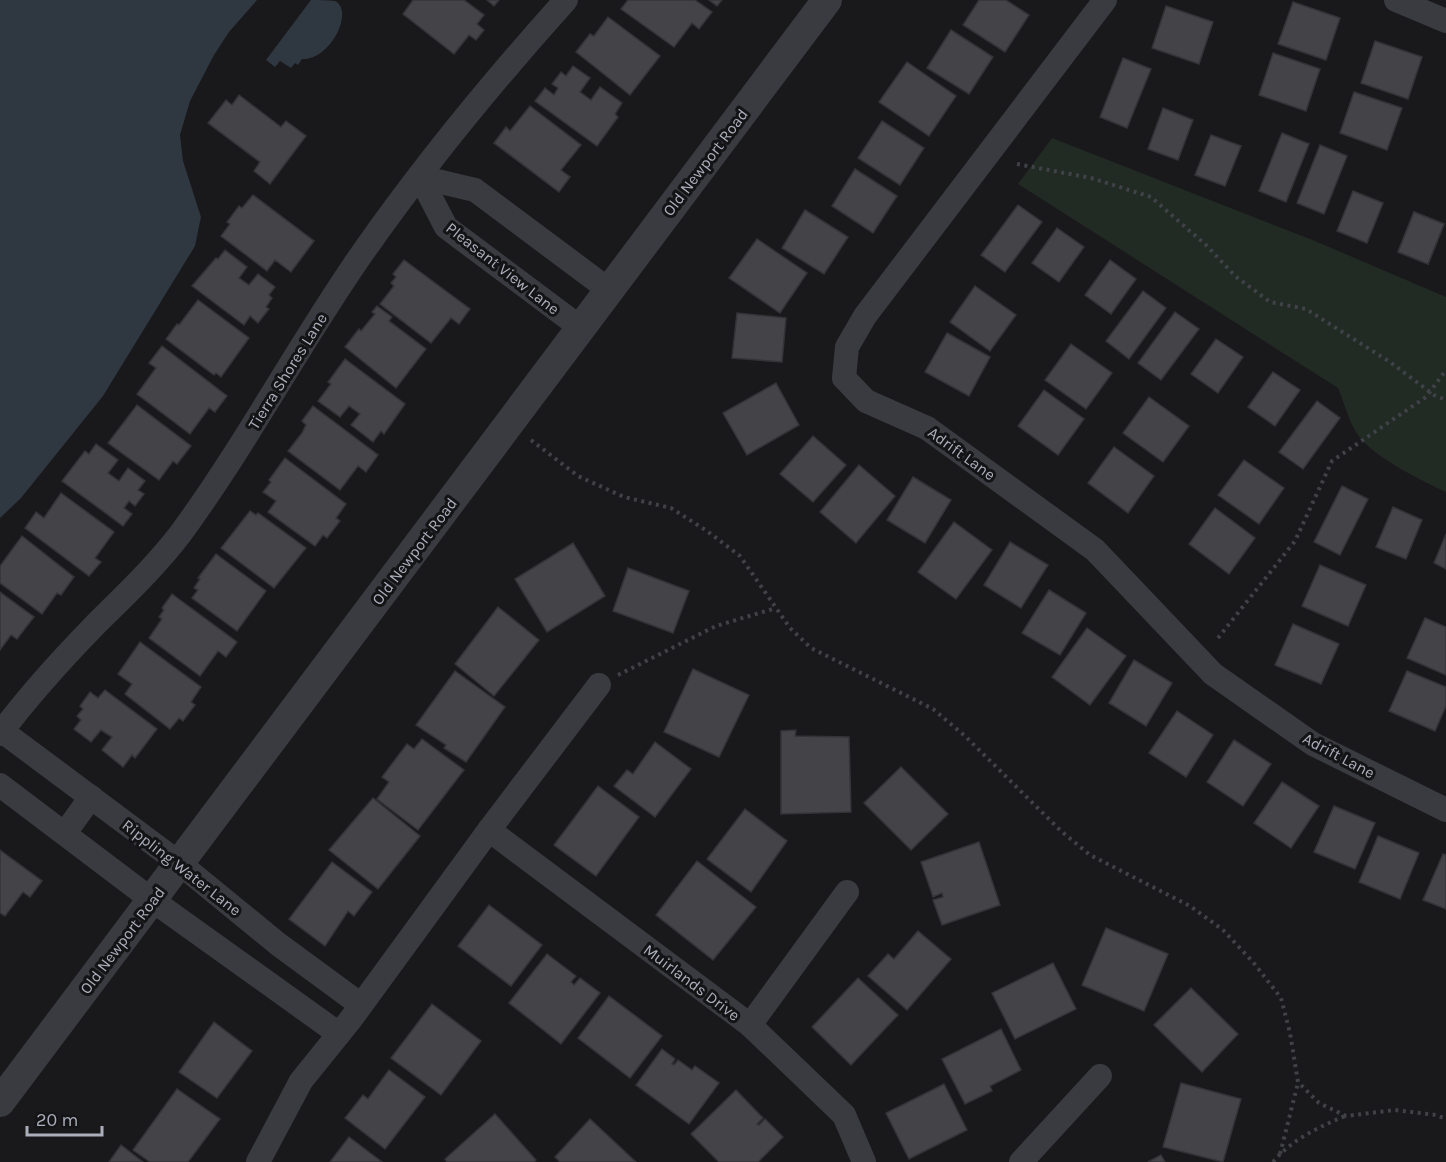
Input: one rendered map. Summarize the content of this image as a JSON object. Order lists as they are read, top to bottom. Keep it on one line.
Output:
{"streets":{"street":["Old Newport Road","Pleasant View Lane","Tierra Shores Lane","Adrift Lane","Rippling Water Lane","Muirlands Drive"]},"crossings":[["Old Newport Road","Pleasant View Lane"],["Old Newport Road","Rippling Water Lane"],["Pleasant View Lane","Tierra Shores Lane"],["Tierra Shores Lane","Rippling Water Lane"]],"scale_bar":"20 m"}
